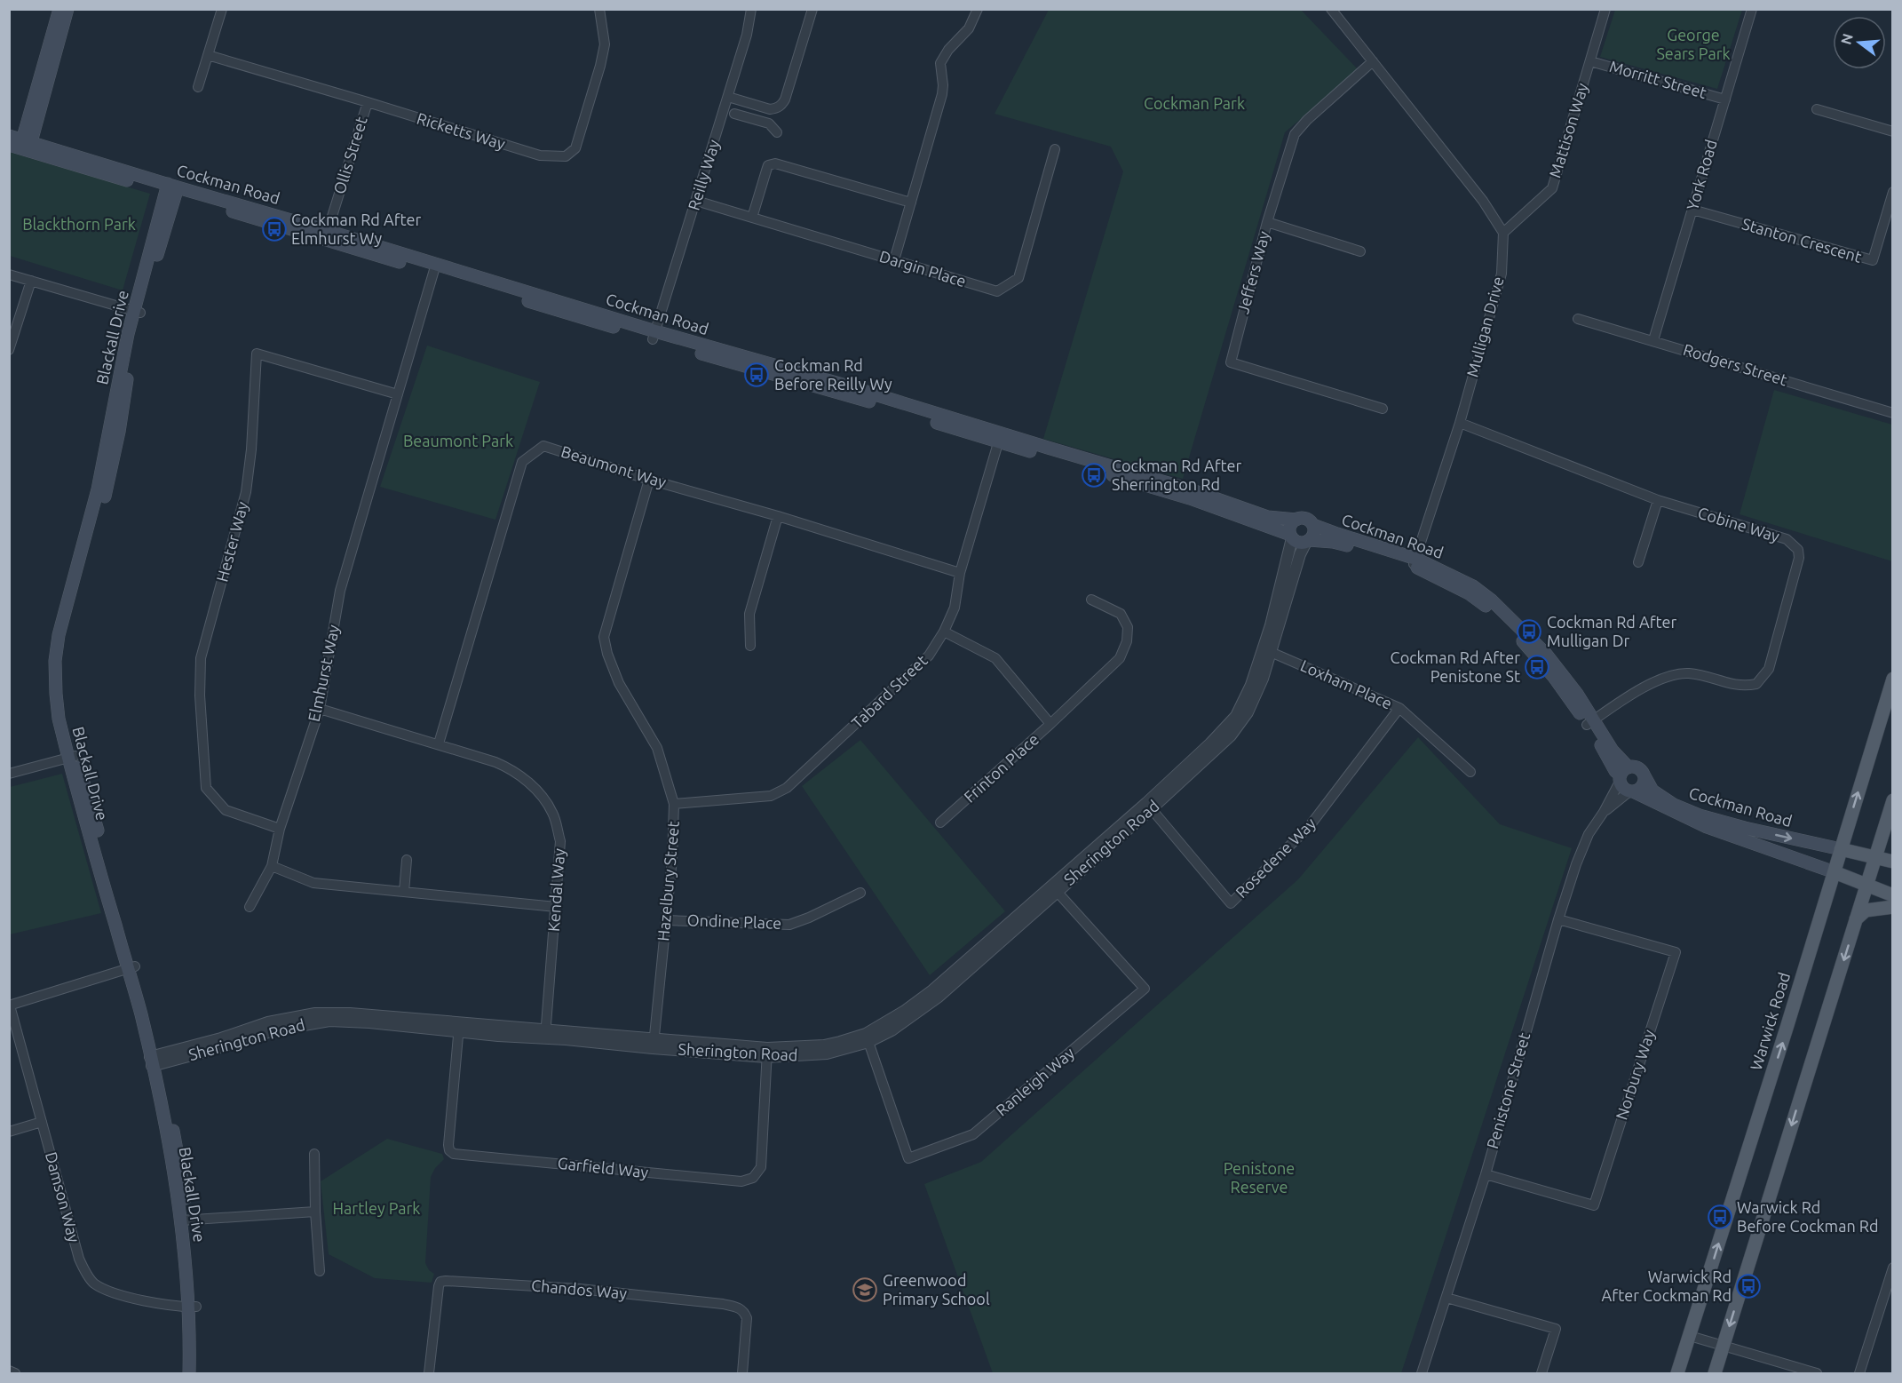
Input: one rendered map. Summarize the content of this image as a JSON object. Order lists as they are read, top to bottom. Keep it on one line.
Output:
{"streets":{"main road":["Cockman Road","Blackall Drive","Warwick Road"],"street":["Morritt Street","Mattison Way","Ricketts Way","Ollis Street","Reilly Way","York Road","Stanton Crescent","Dargin Place","Jeffers Way","Mulligan Drive","Rodgers Street","Beaumont Way","Cobine Way","Hester Way","Elmhurst Way","Loxham Place","Tabard Street","Frinton Place","Sherington Road","Rosedene Way","Hazelbury Street","Kendal Way","Ondine Place","Norbury Way","Ranleigh Way","Penistone Street","Garfield Way","Damson Way","Chandos Way"]},"crossings":[["Morritt Street","Mattison Way"],["Morritt Street","York Road"],["Mattison Way","Mulligan Drive"],["Ricketts Way","Ollis Street"],["Ollis Street","Cockman Road"],["Reilly Way","Cockman Road"],["Reilly Way","Dargin Place"],["York Road","Stanton Crescent"],["York Road","Rodgers Street"],["Cockman Road","Mulligan Drive"],["Cockman Road","Blackall Drive"],["Cockman Road","Cobine Way"],["Cockman Road","Elmhurst Way"],["Cockman Road","Tabard Street"],["Cockman Road","Sherington Road"],["Cockman Road","Warwick Road"],["Cockman Road","Penistone Street"],["Mulligan Drive","Cobine Way"],["Blackall Drive","Sherington Road"],["Blackall Drive","Damson Way"],["Beaumont Way","Tabard Street"],["Beaumont Way","Hazelbury Street"],["Beaumont Way","Kendal Way"],["Hester Way","Elmhurst Way"],["Elmhurst Way","Kendal Way"],["Loxham Place","Sherington Road"],["Loxham Place","Rosedene Way"],["Tabard Street","Frinton Place"],["Tabard Street","Hazelbury Street"],["Sherington Road","Rosedene Way"],["Sherington Road","Hazelbury Street"],["Sherington Road","Kendal Way"],["Sherington Road","Ranleigh Way"],["Sherington Road","Garfield Way"],["Hazelbury Street","Ondine Place"],["Norbury Way","Penistone Street"]],"parks":["George Sears Park","Cockman Park","Blackthorn Park","Beaumont Park","Penistone Reserve","Hartley Park"],"places":{"bus stop":["Cockman Rd After Elmhurst Wy","Cockman Rd Before Reilly Wy","Cockman Rd After Sherrington Rd","Cockman Rd After Mulligan Dr","Cockman Rd After Penistone St","Warwick Rd Before Cockman Rd","Warwick Rd After Cockman Rd"],"school or university":["Greenwood Primary School"]},"north":"left"}
